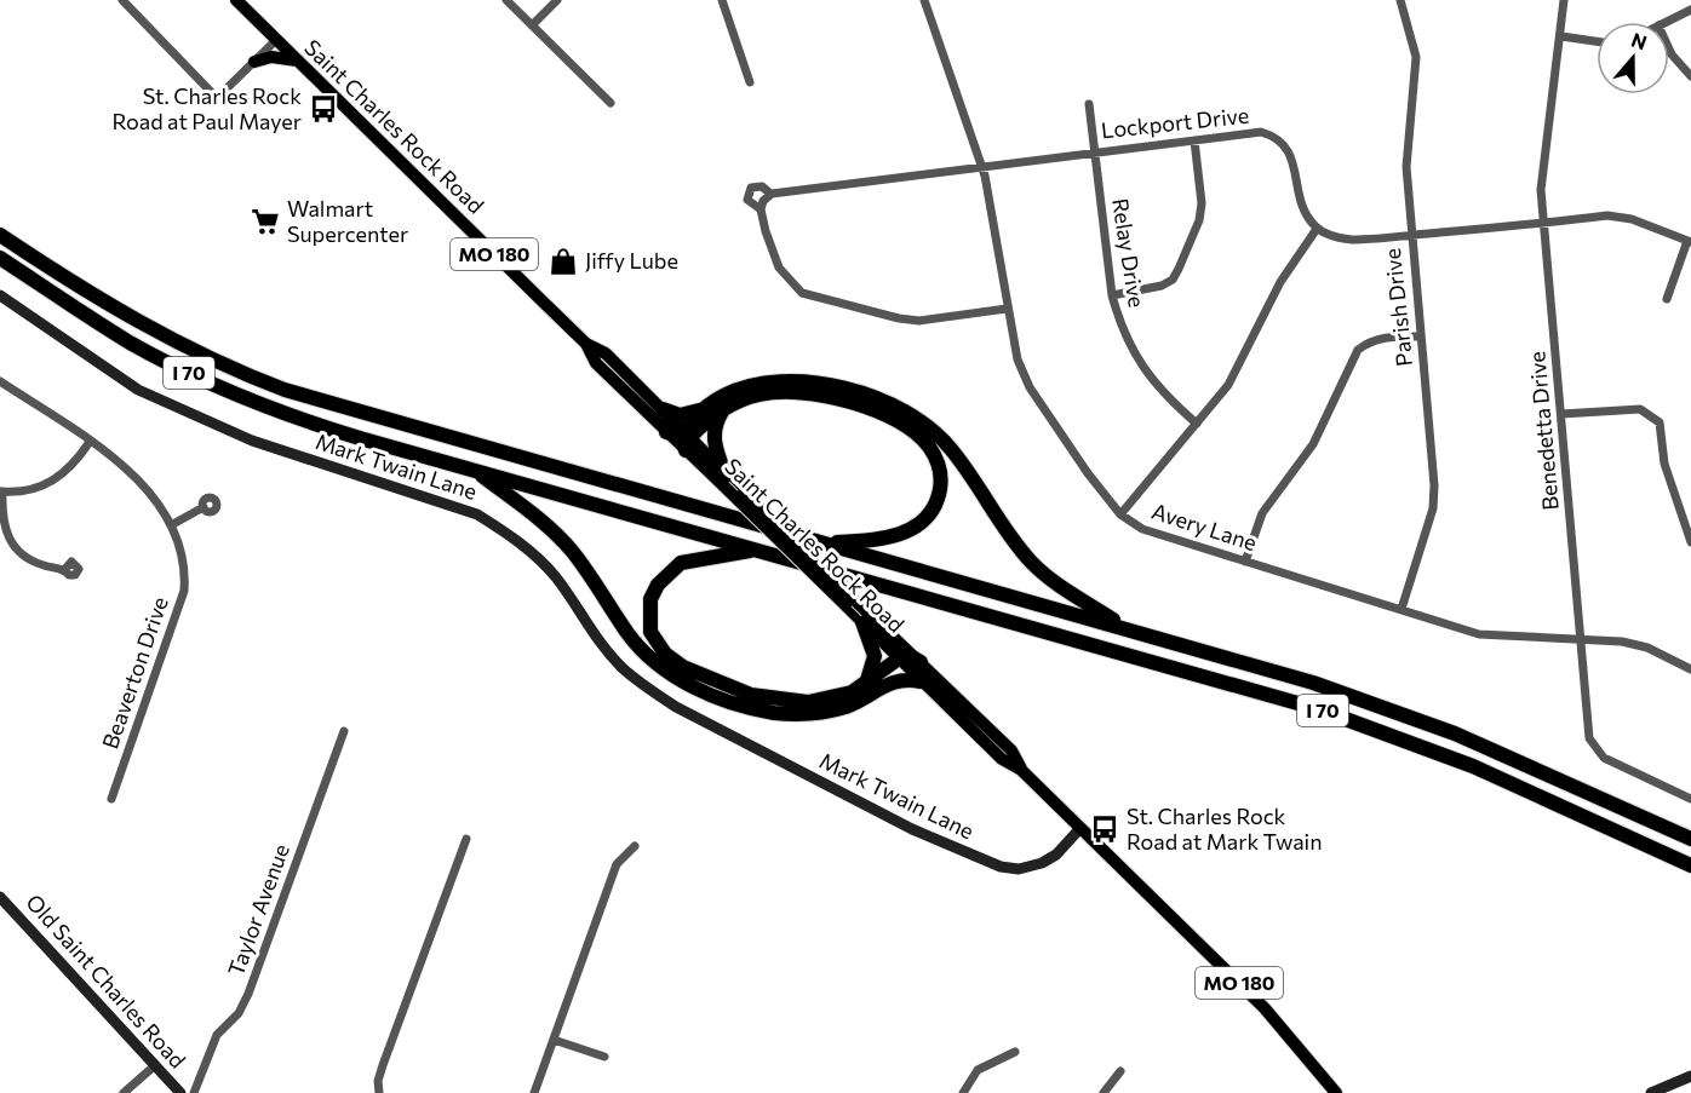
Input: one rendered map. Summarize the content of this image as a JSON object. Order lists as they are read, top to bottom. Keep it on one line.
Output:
{"streets":{"highway":["I 70"],"main road":["Saint Charles Rock Road","MO 180"],"street":["Lockport Drive","Relay Drive","Parish Drive","Benedetta Drive","Mark Twain Lane","Avery Lane","Beaverton Drive","Taylor Avenue","Old Saint Charles Road"]},"crossings":[["Lockport Drive","Relay Drive"],["Lockport Drive","Avery Lane"],["Saint Charles Rock Road","Mark Twain Lane"],["Parish Drive","Avery Lane"],["Benedetta Drive","Avery Lane"]],"places":{"bus stop":["St. Charles Rock Road at Paul Mayer","St. Charles Rock Road at Mark Twain"],"supermarket":["Walmart Supercenter"],"shop":["Jiffy Lube"]},"north":"top"}
